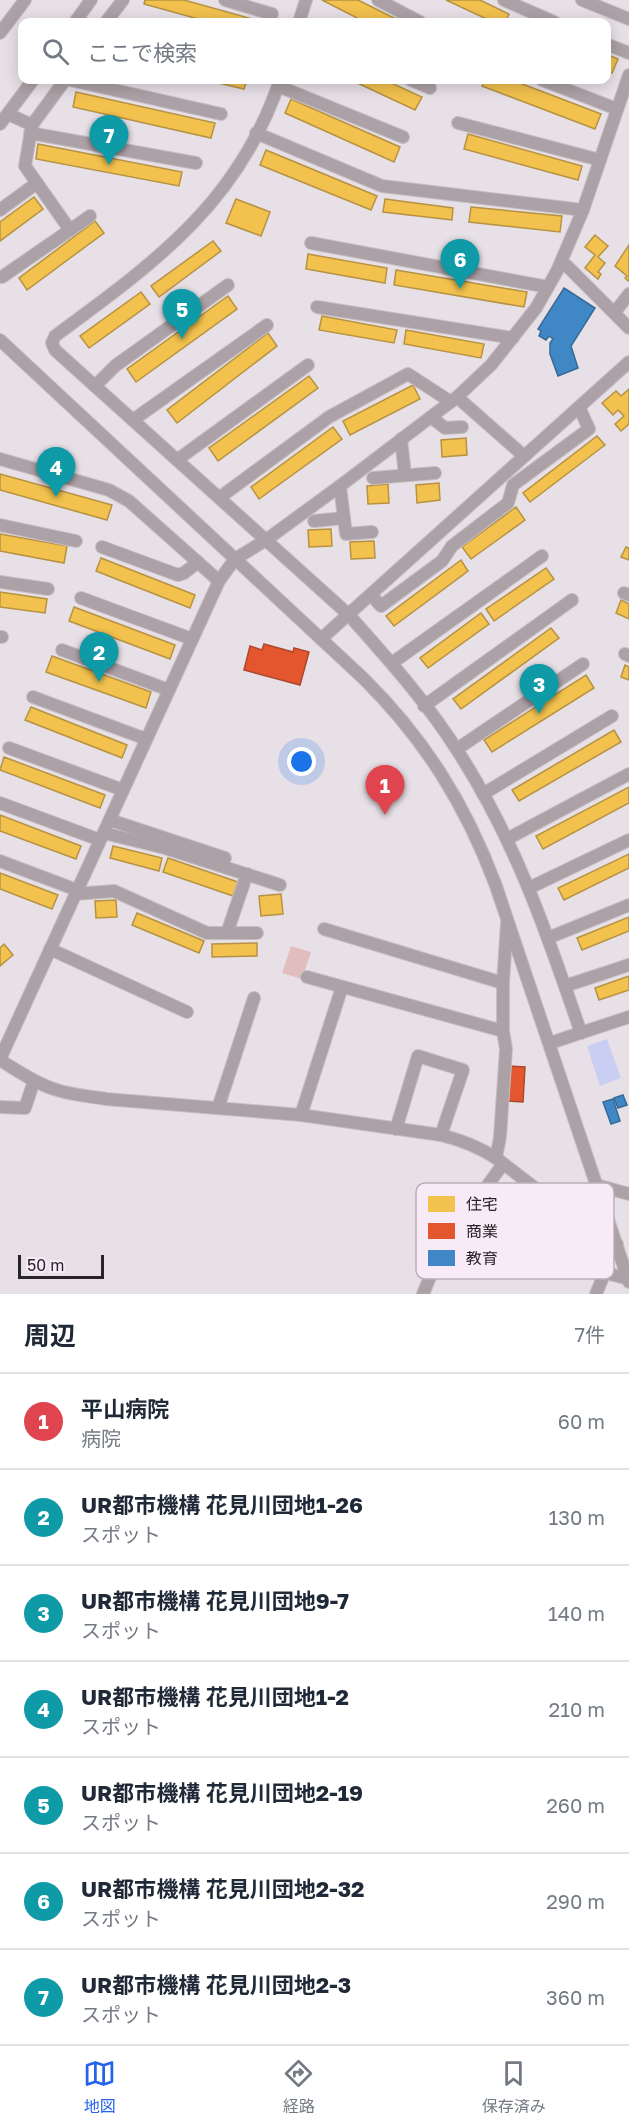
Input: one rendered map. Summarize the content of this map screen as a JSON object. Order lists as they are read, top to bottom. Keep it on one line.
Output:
{"legend":["住宅","商業","教育"],"scale_bar":"50 m","page":{"search":"ここで検索","pins":["7","6","5","4","2","3","1"],"scale":"50 m","heading":["周辺","7件"],"list":[{"mark":"1","name":"平山病院","note":"病院","value":"60 m"},{"mark":"2","name":"UR都市機構 花見川団地1-26","note":"スポット","value":"130 m"},{"mark":"3","name":"UR都市機構 花見川団地9-7","note":"スポット","value":"140 m"},{"mark":"4","name":"UR都市機構 花見川団地1-2","note":"スポット","value":"210 m"},{"mark":"5","name":"UR都市機構 花見川団地2-19","note":"スポット","value":"260 m"},{"mark":"6","name":"UR都市機構 花見川団地2-32","note":"スポット","value":"290 m"},{"mark":"7","name":"UR都市機構 花見川団地2-3","note":"スポット","value":"360 m"}],"nav":["地図","経路","保存済み"]}}
